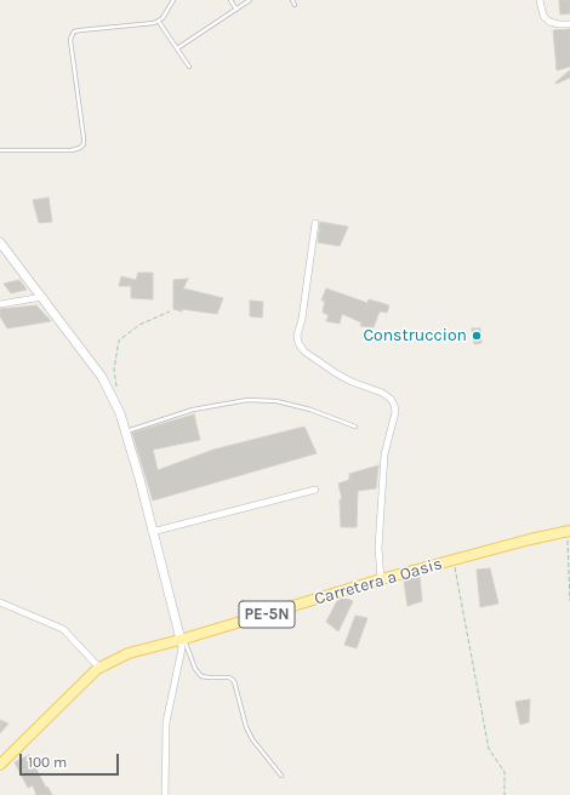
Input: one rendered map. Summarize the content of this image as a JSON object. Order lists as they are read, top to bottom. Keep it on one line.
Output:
{"streets":{"main road":["Carretera a Oasis","PE-5N"]},"places":["Construccion"],"scale_bar":"100 m"}
